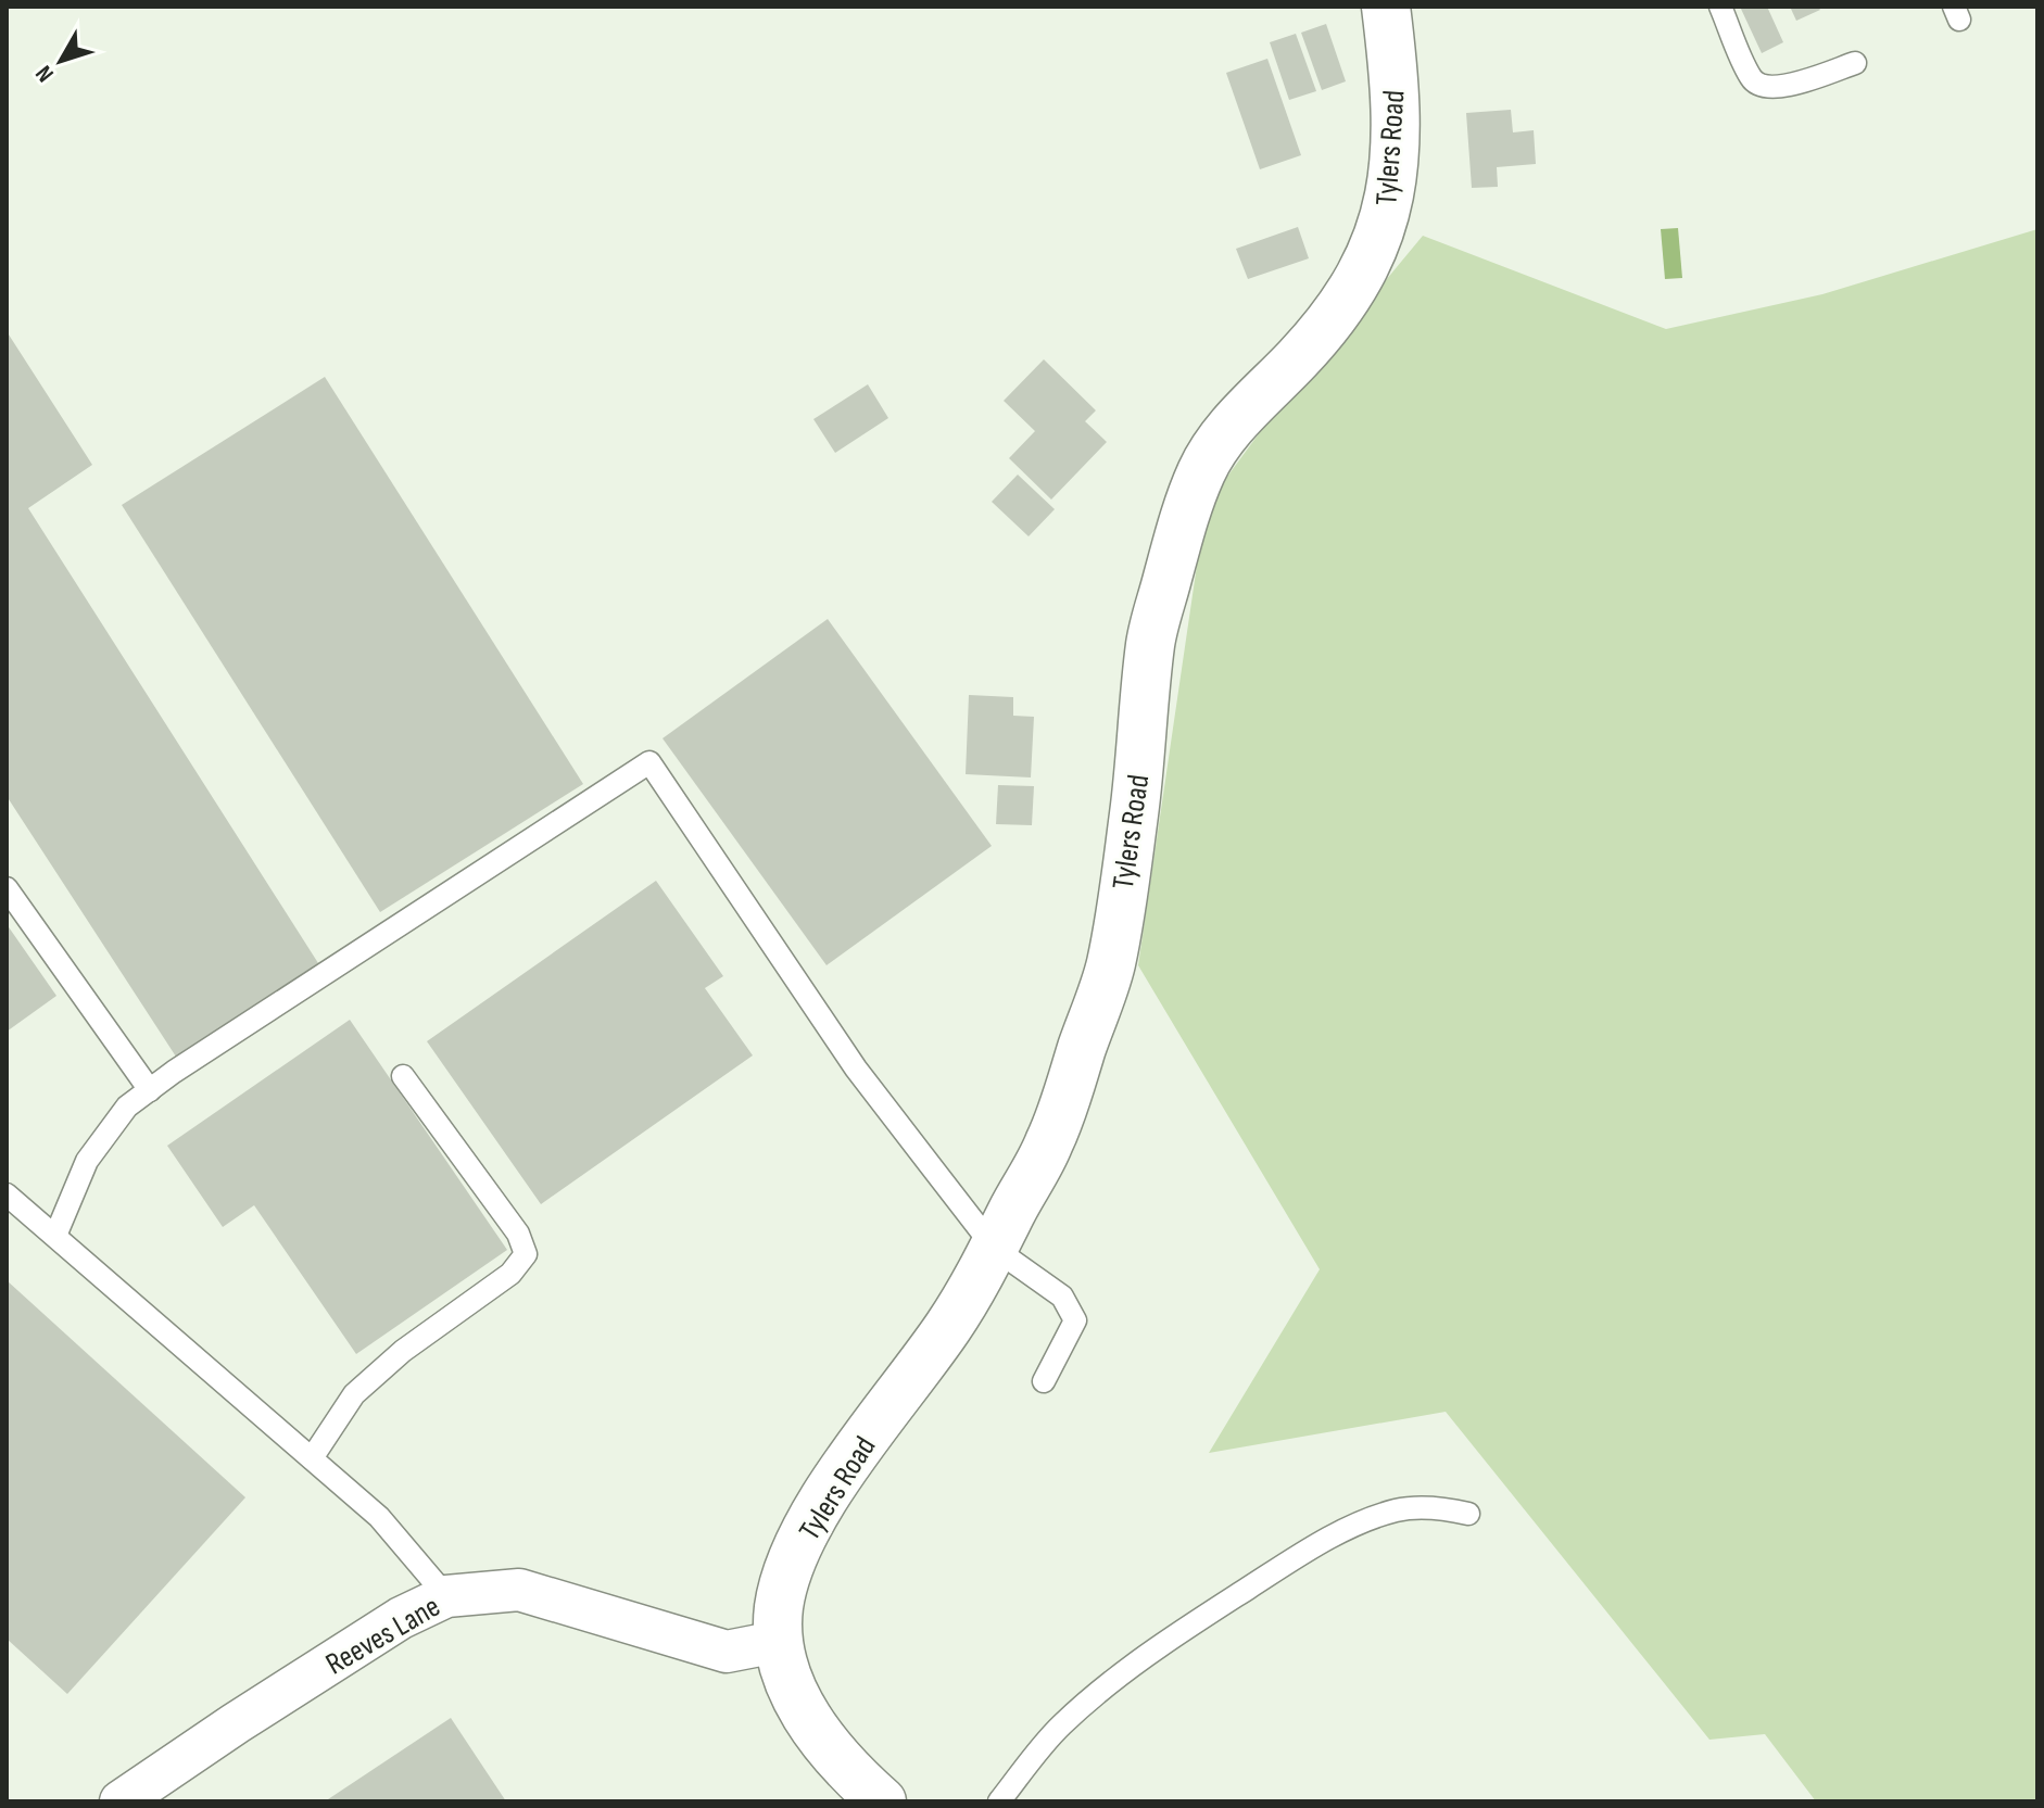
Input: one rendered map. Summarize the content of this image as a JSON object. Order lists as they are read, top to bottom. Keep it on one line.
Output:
{"streets":{"street":["Tylers Road","Reeves Lane"]},"crossings":[["Tylers Road","Reeves Lane"]],"north":"bottom left"}
